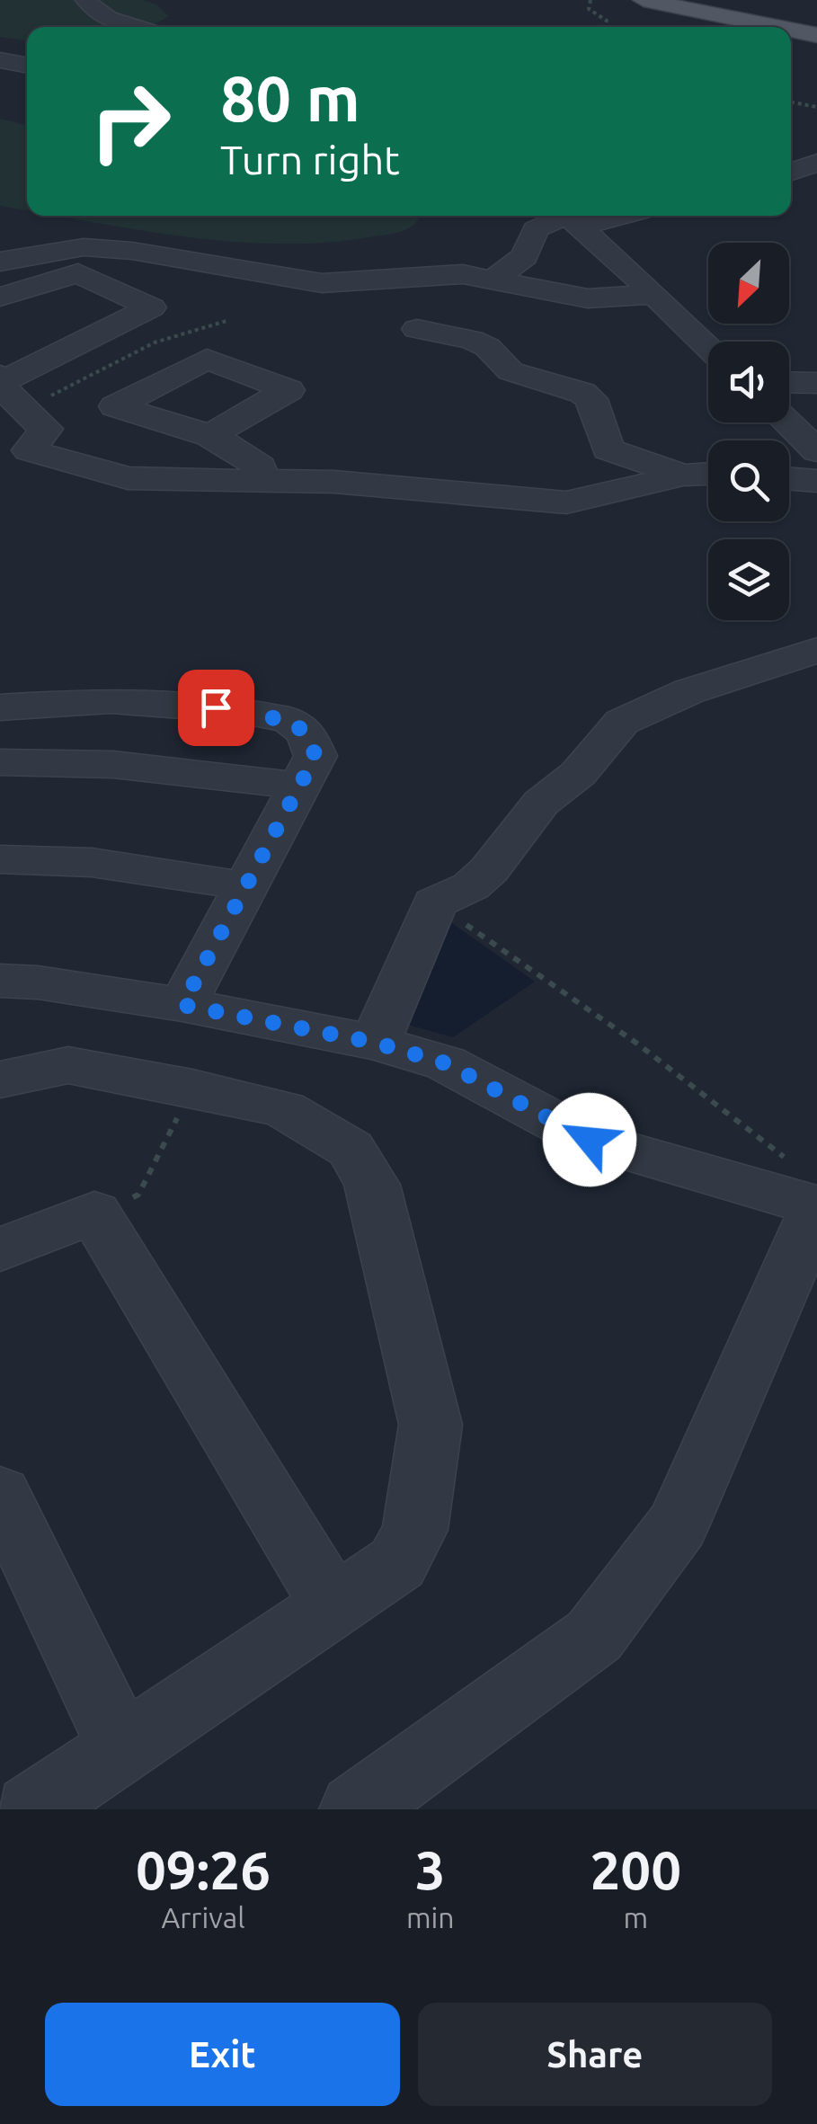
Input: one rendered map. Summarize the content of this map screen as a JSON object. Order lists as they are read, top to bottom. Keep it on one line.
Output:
{"north":"bottom left","page":{"turn":["80 m","Turn right"],"eta":["09:26","Arrival","3","min","200","m"],"buttons":["Exit","Share"]}}
